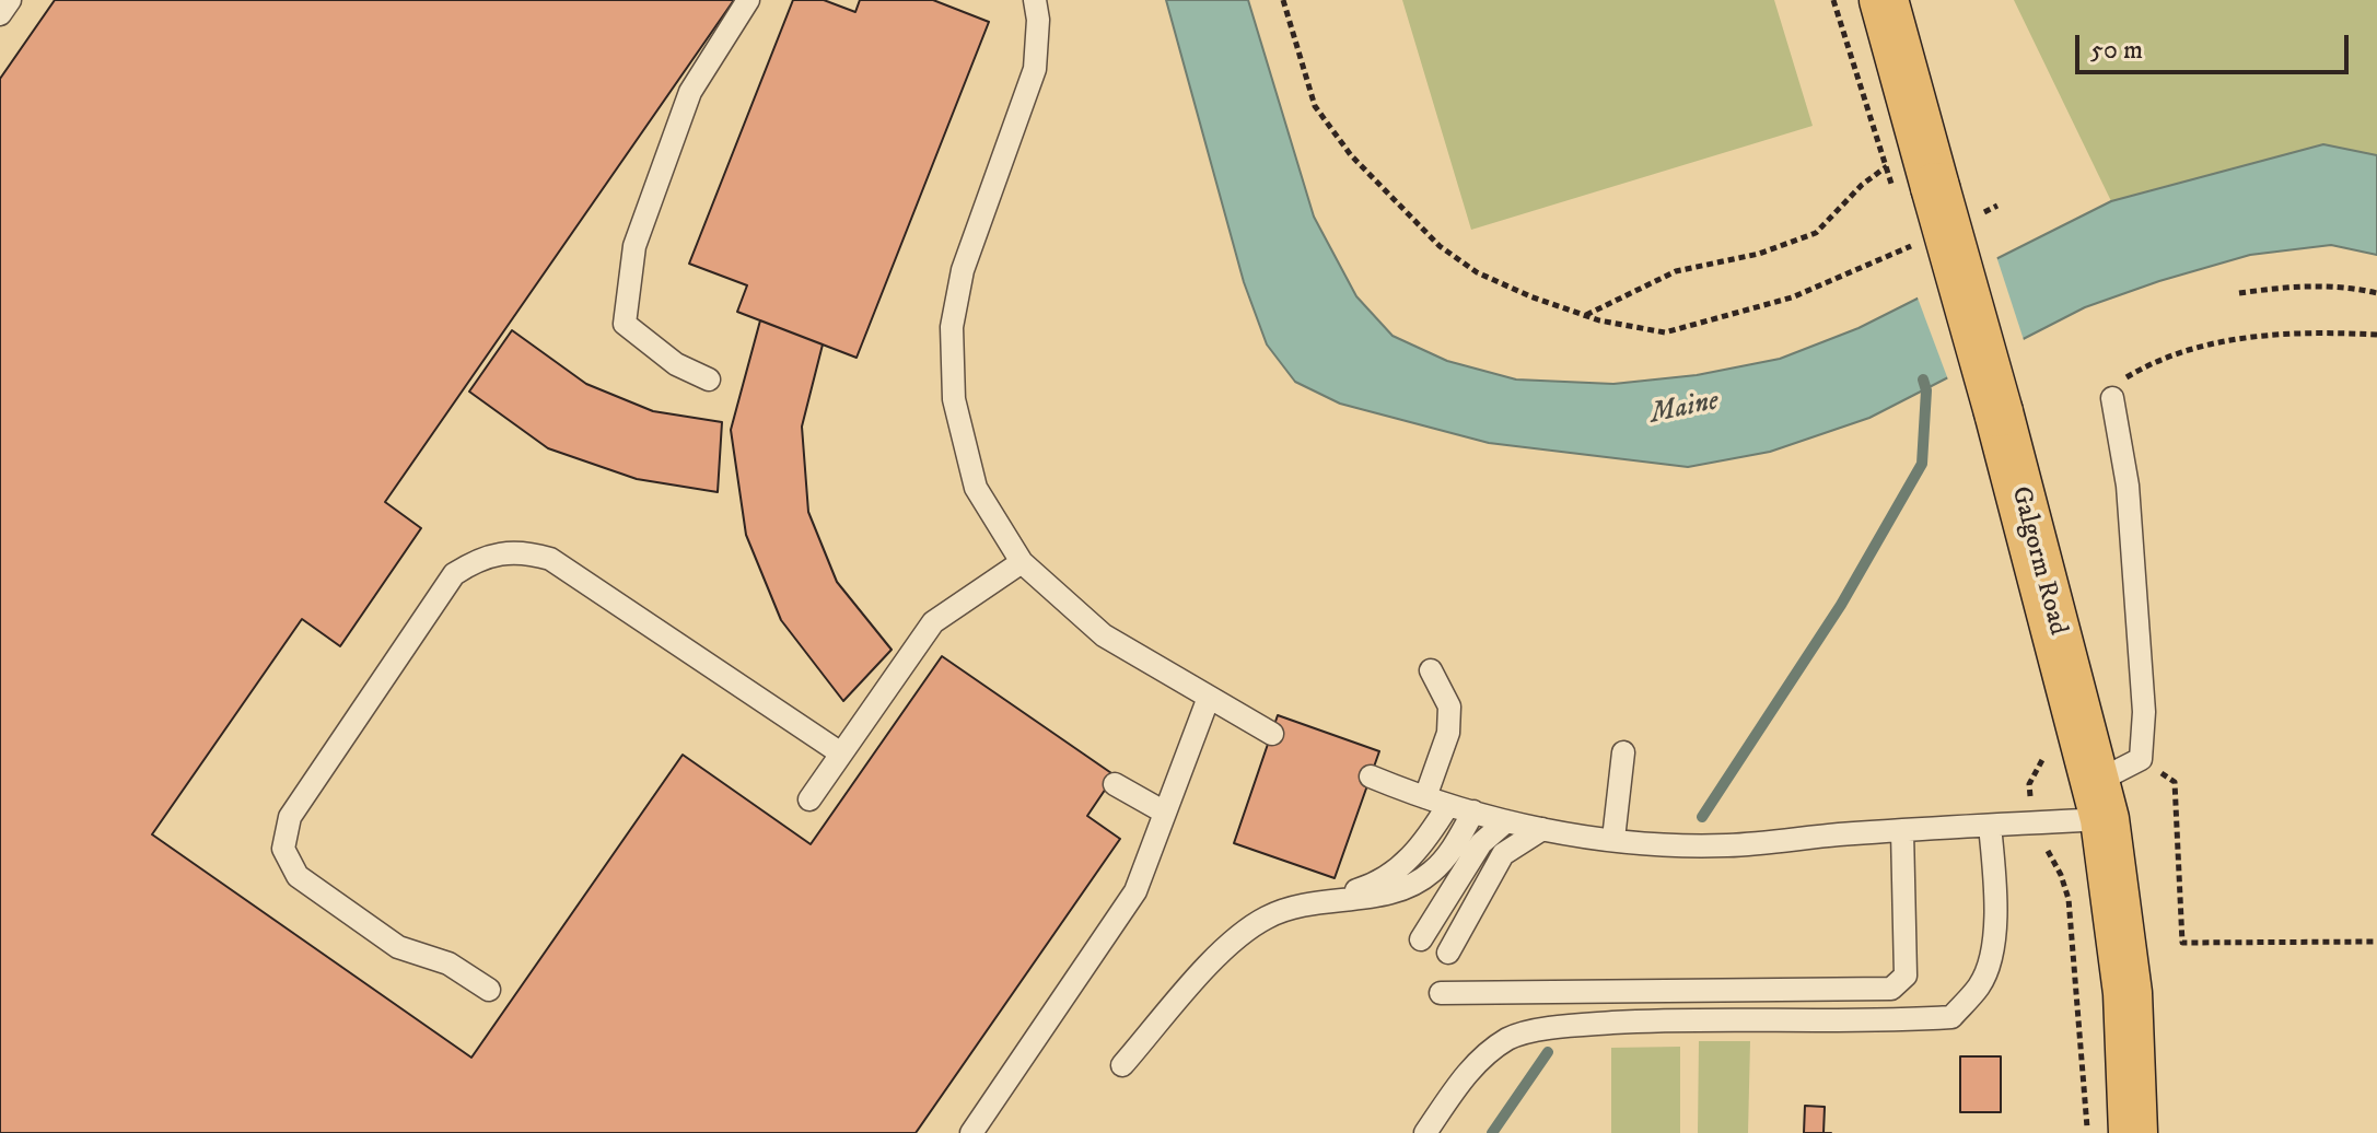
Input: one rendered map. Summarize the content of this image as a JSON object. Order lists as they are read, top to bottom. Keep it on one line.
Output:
{"streets":{"main road":["Galgorm Road"]},"water":["Maine"],"scale_bar":"50 m"}
